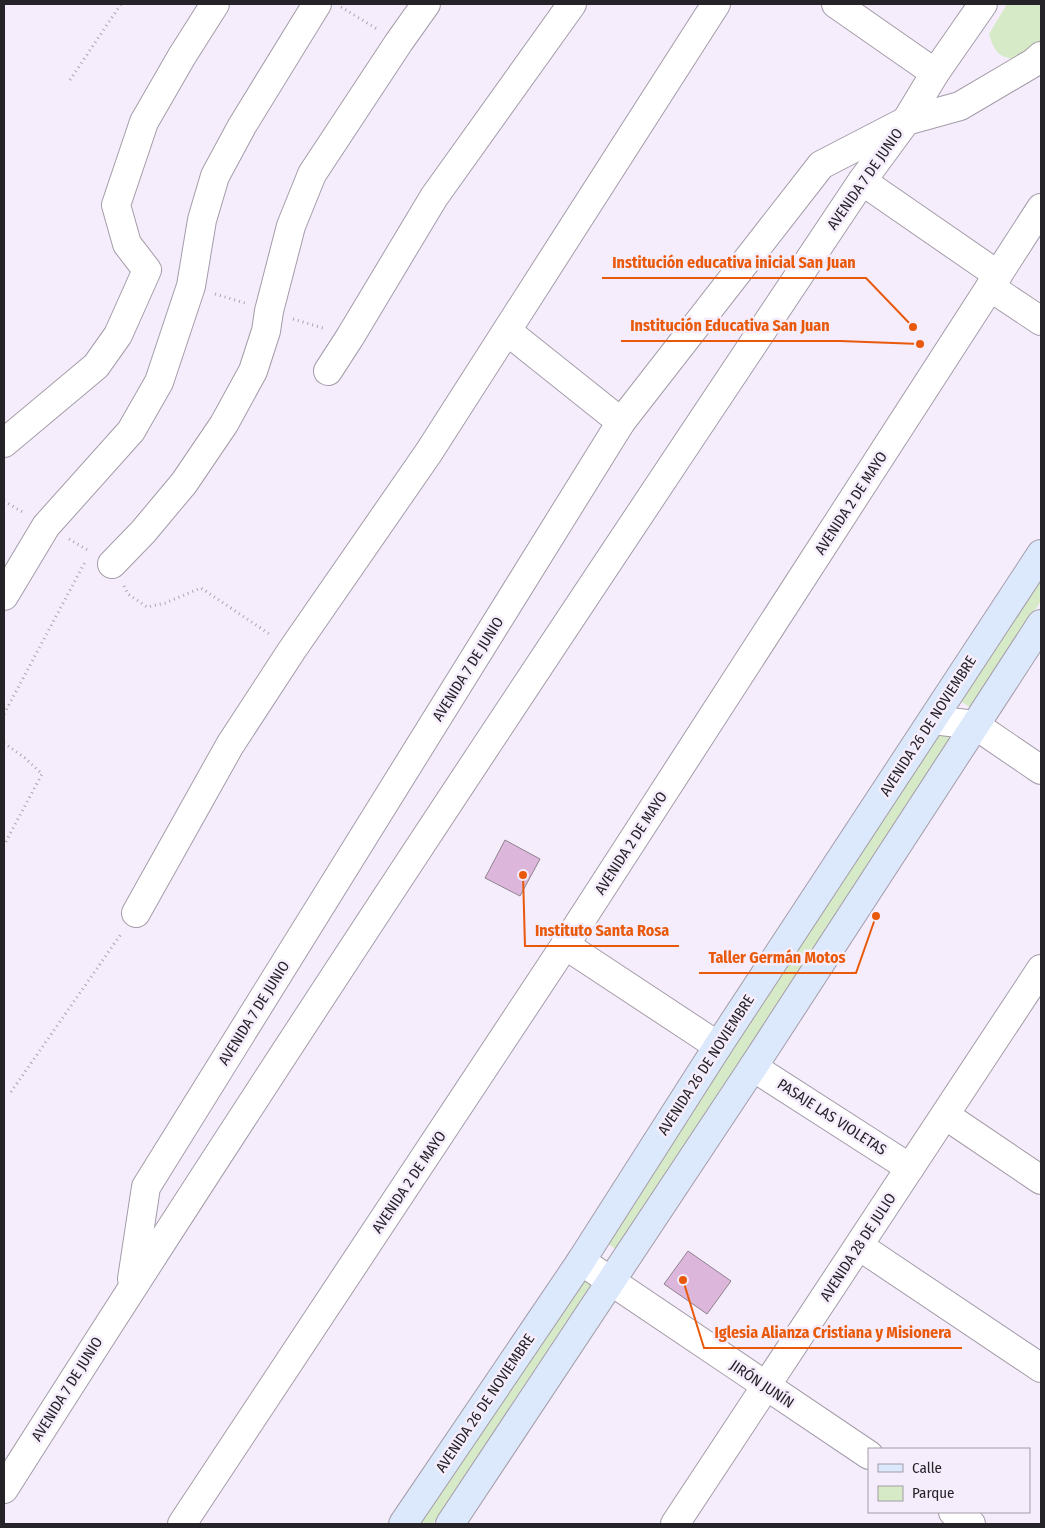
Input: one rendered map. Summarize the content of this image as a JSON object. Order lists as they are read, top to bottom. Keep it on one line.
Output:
{"streets":{"main road":["AVENIDA 26 DE NOVIEMBRE"],"street":["AVENIDA 7 DE JUNIO","AVENIDA 2 DE MAYO","PASAJE LAS VIOLETAS","AVENIDA 28 DE JULIO","JIRÓN JUNÍN"]},"crossings":[["AVENIDA 26 DE NOVIEMBRE","JIRÓN JUNÍN"],["PASAJE LAS VIOLETAS","AVENIDA 28 DE JULIO"],["AVENIDA 28 DE JULIO","JIRÓN JUNÍN"]],"places":["Institución educativa inicial San Juan","Institución Educativa San Juan","Instituto Santa Rosa","Taller Germán Motos","Iglesia Alianza Cristiana y Misionera"],"legend":["Calle","Parque"]}
